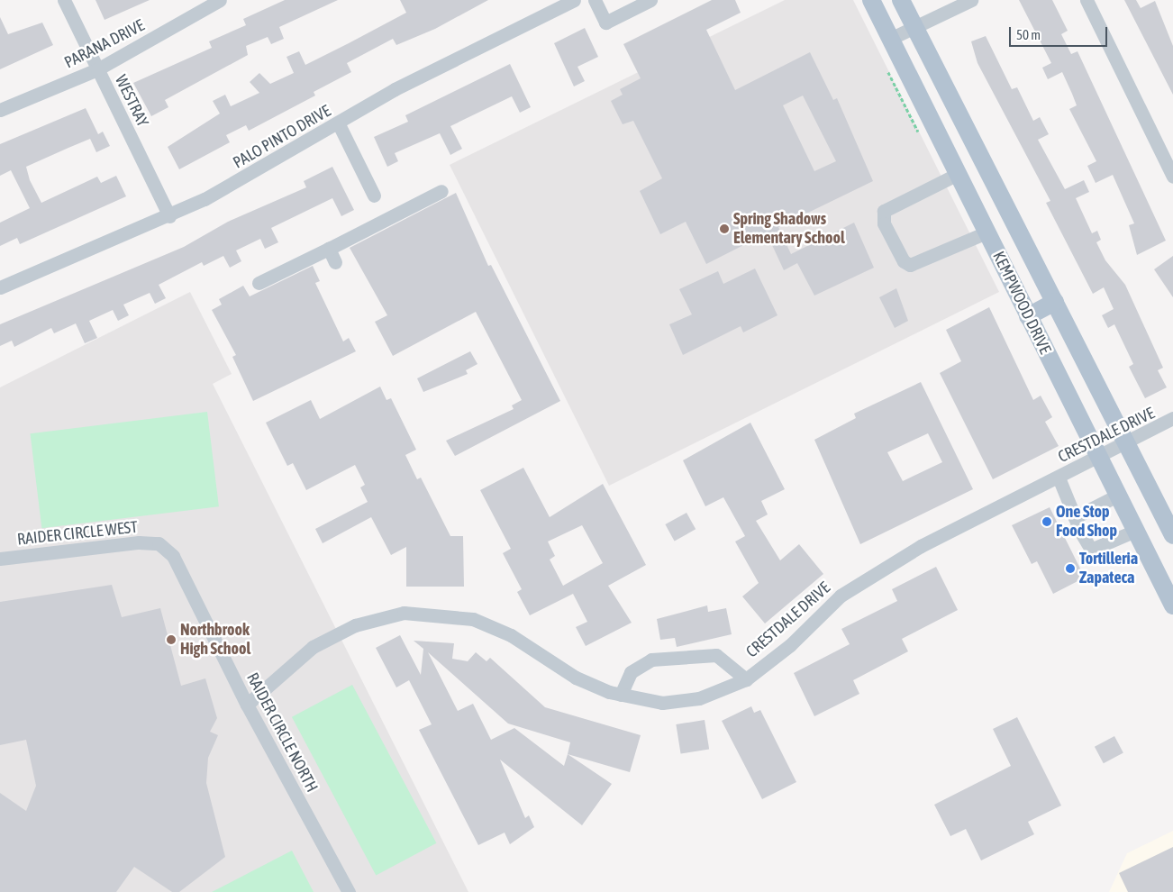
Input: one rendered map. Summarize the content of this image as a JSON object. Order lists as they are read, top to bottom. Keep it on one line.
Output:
{"streets":{"main road":["KEMPWOOD DRIVE"],"street":["PARANA DRIVE","WESTRAY","PALO PINTO DRIVE","CRESTDALE DRIVE","RAIDER CIRCLE WEST","RAIDER CIRCLE NORTH"]},"crossings":[["PARANA DRIVE","WESTRAY"],["WESTRAY","PALO PINTO DRIVE"],["KEMPWOOD DRIVE","CRESTDALE DRIVE"],["CRESTDALE DRIVE","RAIDER CIRCLE NORTH"],["RAIDER CIRCLE WEST","RAIDER CIRCLE NORTH"]],"places":["Spring Shadows Elementary School","One Stop Food Shop","Tortilleria Zapateca","Northbrook High School"],"scale_bar":"50 m"}
